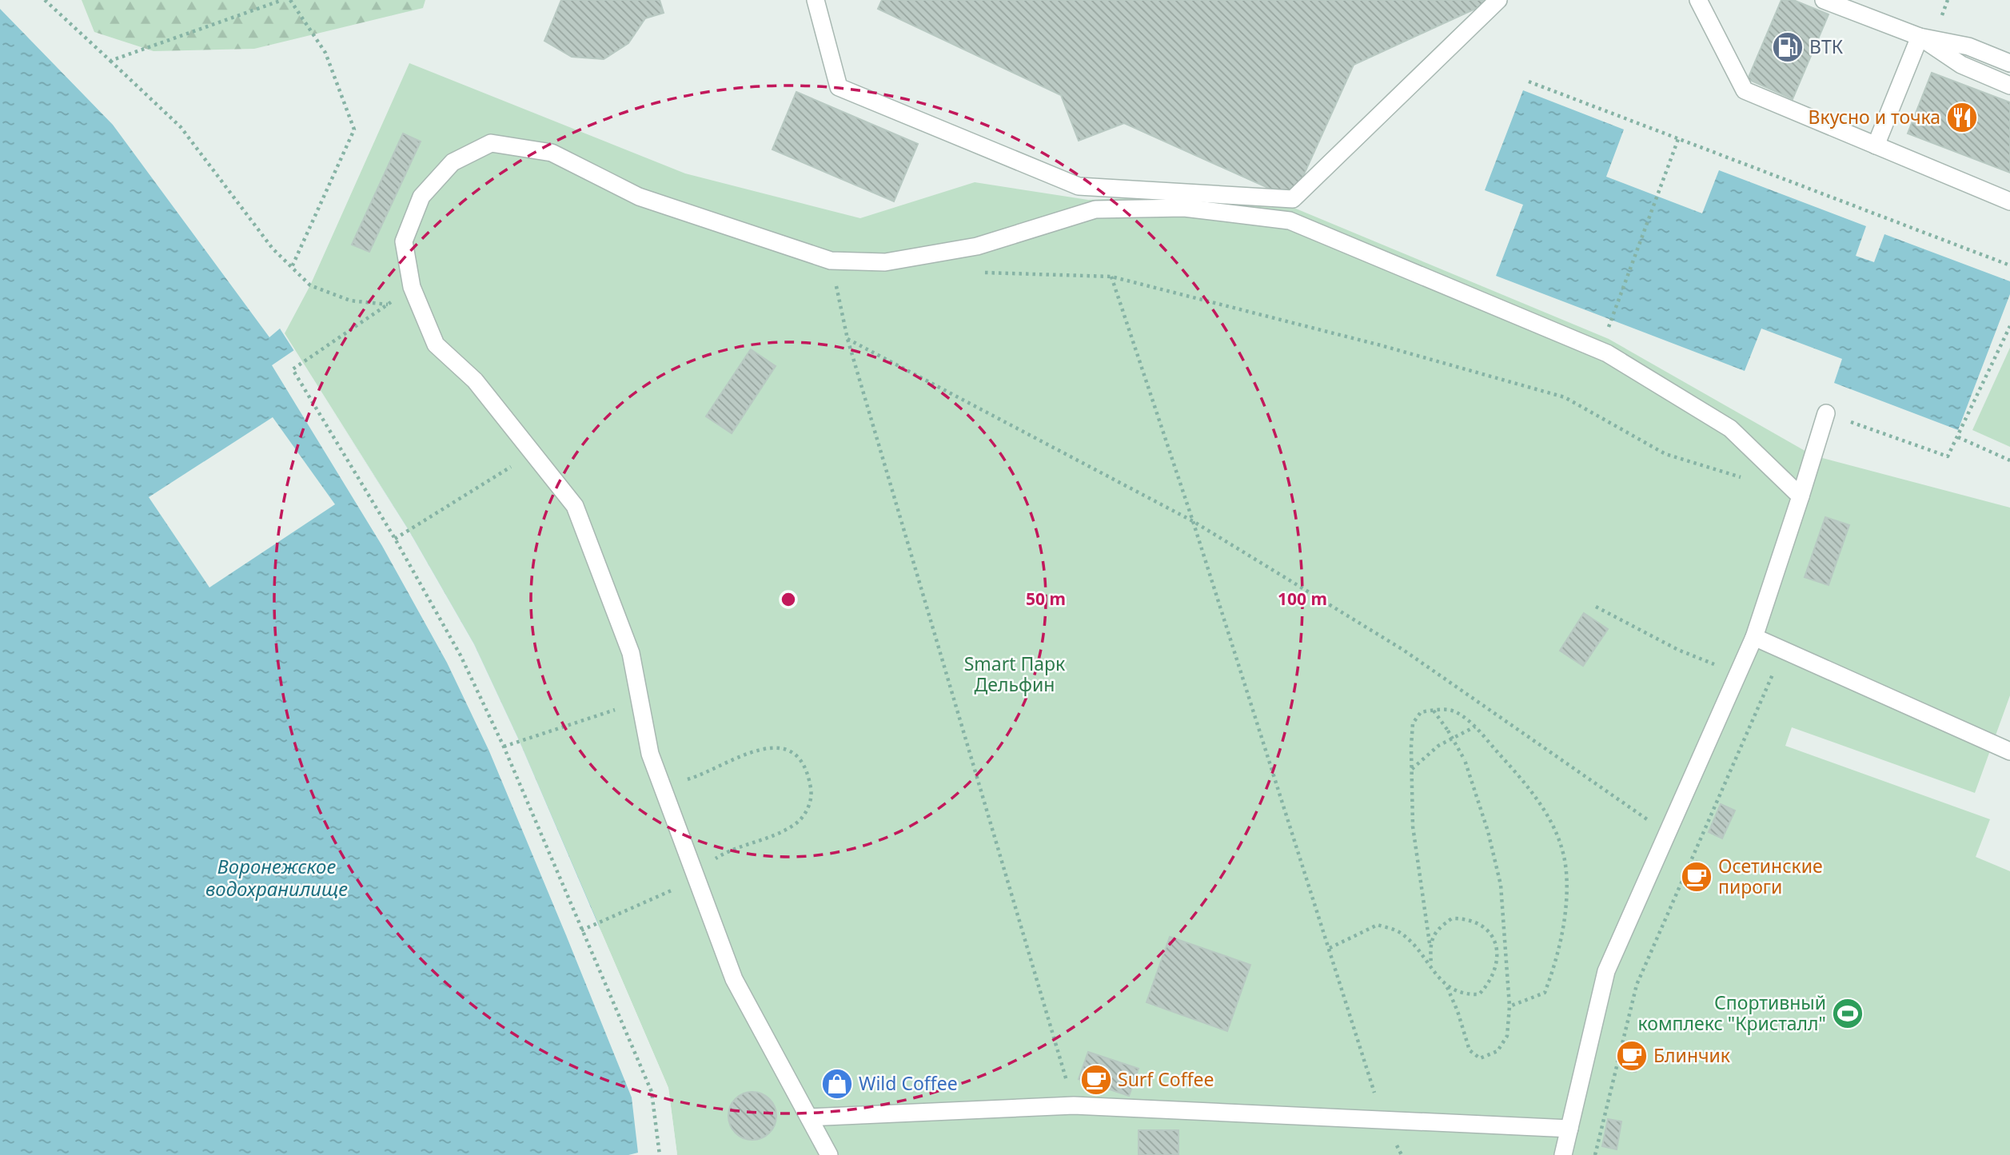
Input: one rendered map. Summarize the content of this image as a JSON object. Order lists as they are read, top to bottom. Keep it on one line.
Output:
{"water":["Воронежское водохранилище"],"parks":["Smart Парк Дельфин"],"places":{"fuel station":["ВТК"],"restaurant":["Вкусно и точка"],"cafe":["Осетинские пироги","Блинчик","Surf Coffee"],"sports":["Спортивный комплекс \"Кристалл\""],"shop":["Wild Coffee"]},"rings":["50 m","100 m"]}
